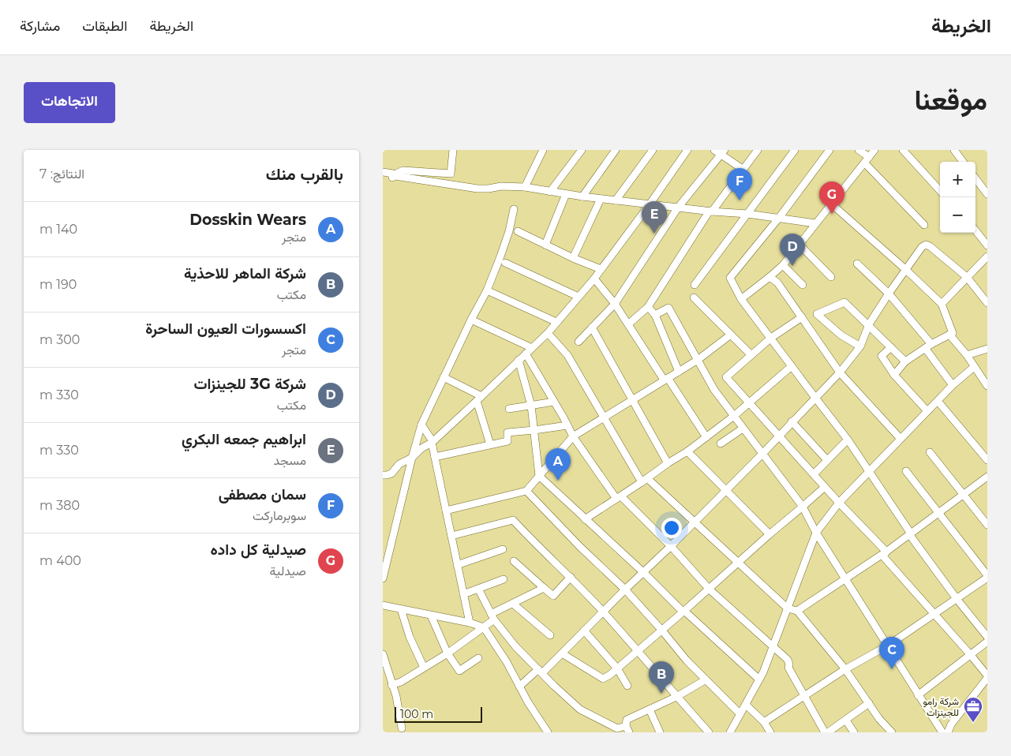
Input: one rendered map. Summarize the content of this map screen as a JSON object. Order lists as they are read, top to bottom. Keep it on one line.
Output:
{"places":{"office":["شركة رامو للجينزات"]},"scale_bar":"100 m","page":{"header":"الخريطة","nav":["الخريطة","الطبقات","مشاركة"],"title":"موقعنا","buttons":"الاتجاهات","heading":["بالقرب منك","النتائج: 7"],"map_buttons":["+","−"],"pins":["F","G","E","D","A","C","B"],"list":[{"mark":"A","name":"Dosskin Wears","note":"متجر","value":"140 m"},{"mark":"B","name":"شركة الماهر للاحذية","note":"مكتب","value":"190 m"},{"mark":"C","name":"اكسسورات العيون الساحرة","note":"متجر","value":"300 m"},{"mark":"D","name":"شركة 3G للجينزات","note":"مكتب","value":"330 m"},{"mark":"E","name":"ابراهيم جمعه البكري","note":"مسجد","value":"330 m"},{"mark":"F","name":"سمان مصطفى","note":"سوبرماركت","value":"380 m"},{"mark":"G","name":"صيدلية كل داده","note":"صيدلية","value":"400 m"}],"scale":"100 m"}}
